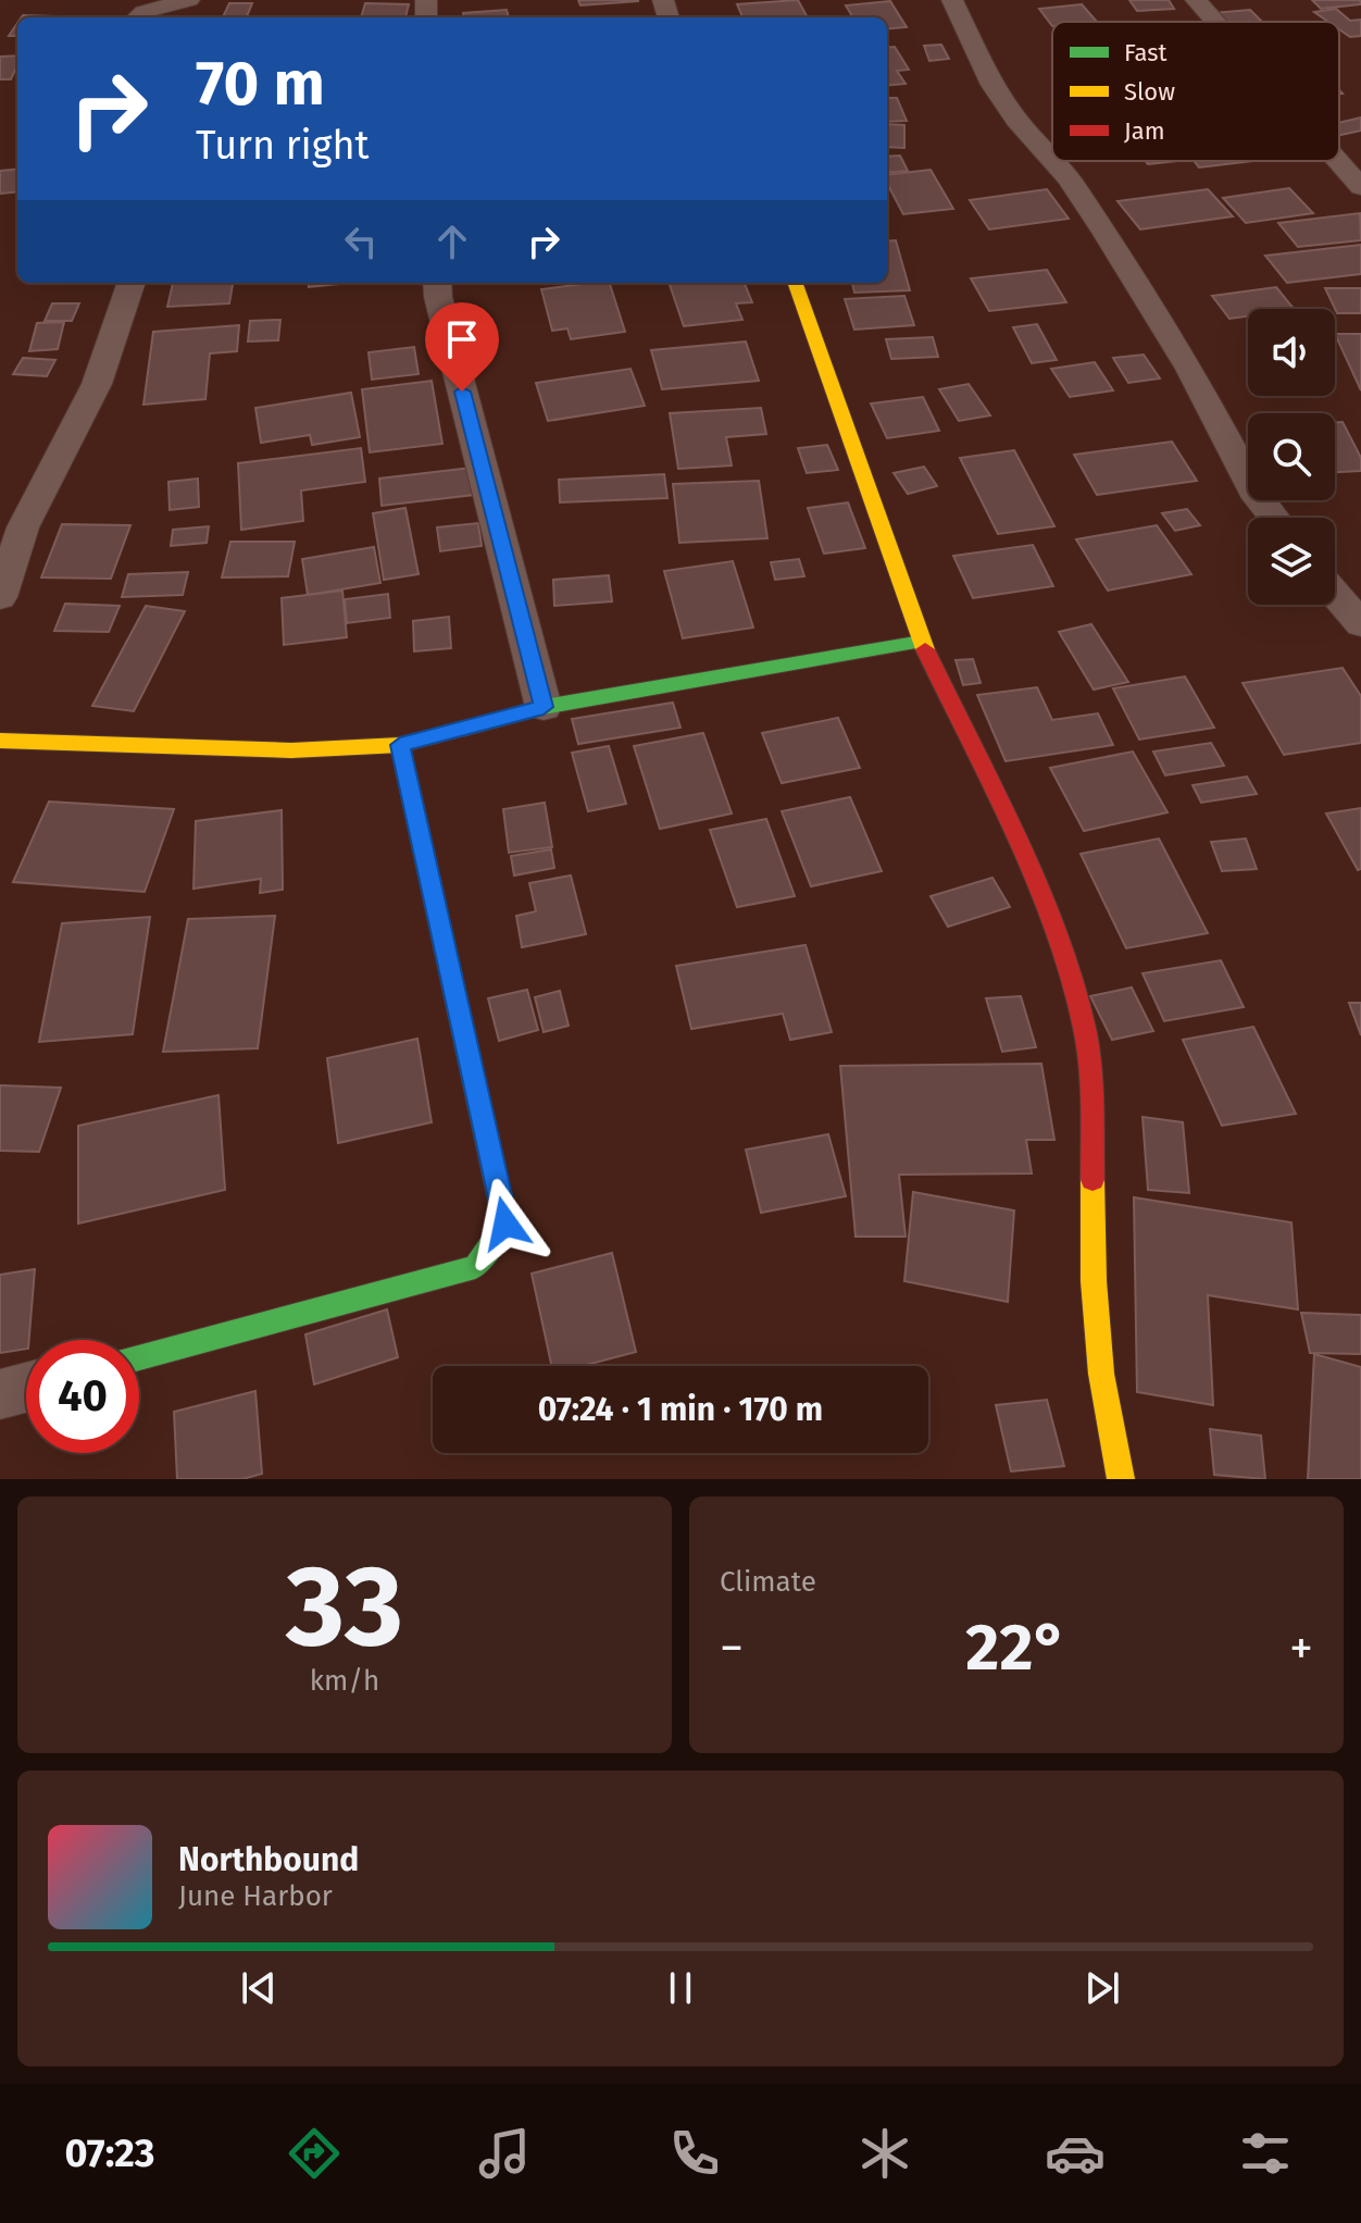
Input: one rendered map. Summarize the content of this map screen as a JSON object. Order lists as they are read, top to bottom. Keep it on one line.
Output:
{"legend":["Fast","Slow","Jam"],"page":{"turn":["70 m","Turn right"],"limit":"40","trip":"07:24 · 1 min · 170 m","tile":[["33","km/h"],"Climate"],"heat":["−","22°","+"],"song":["Northbound","June Harbor"],"tabs":"07:23"}}
